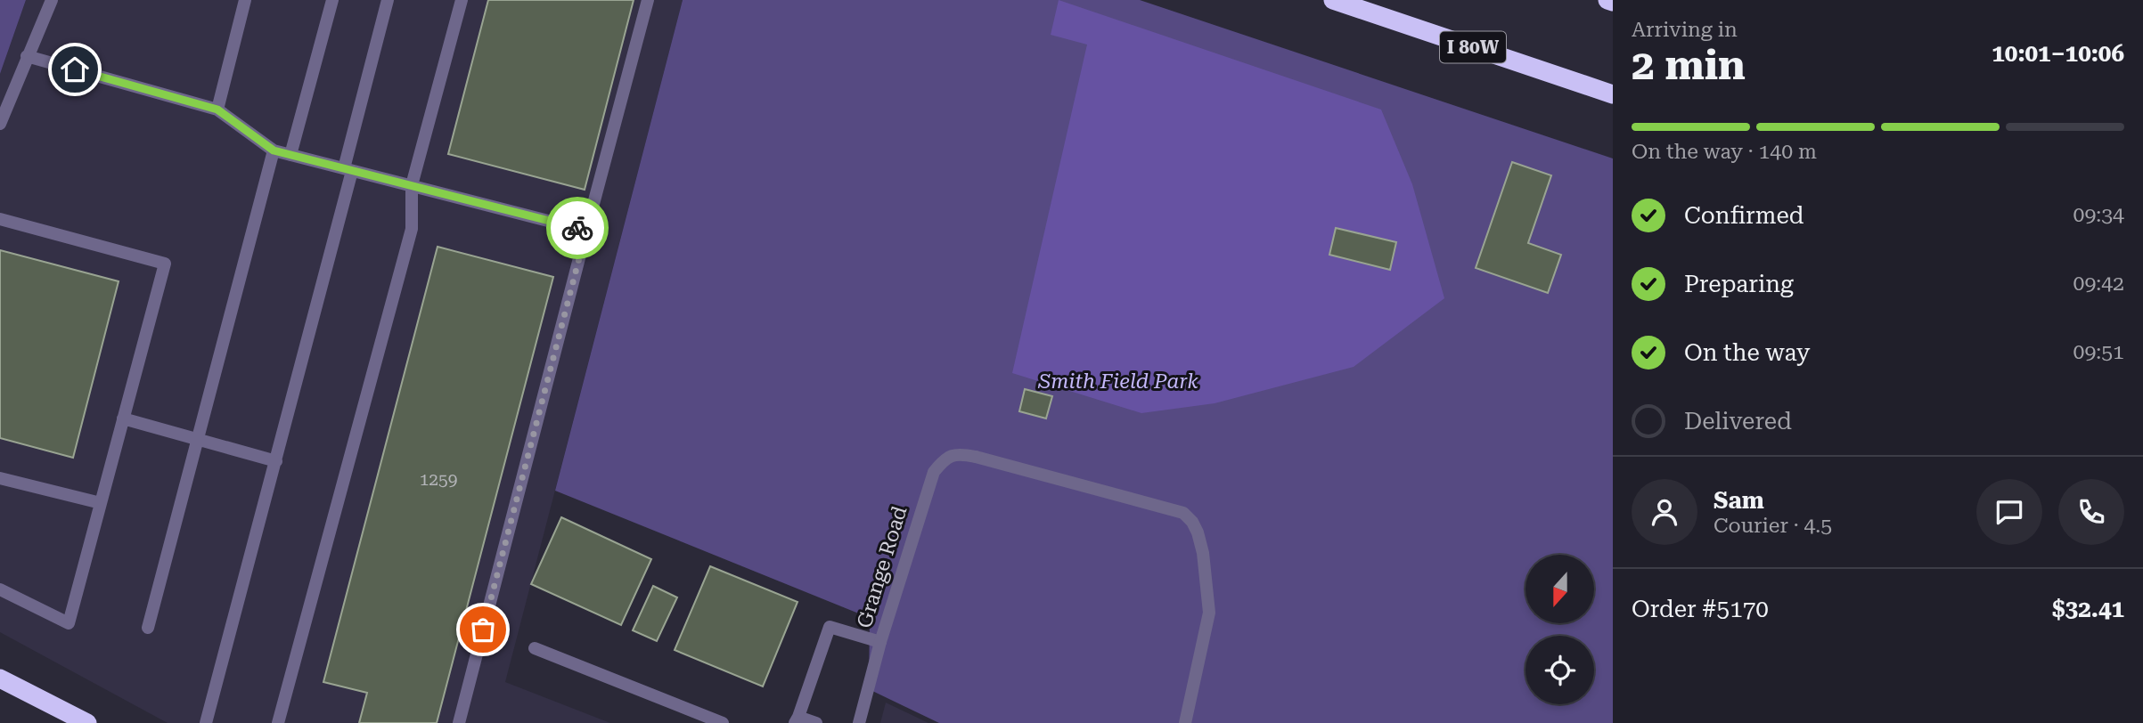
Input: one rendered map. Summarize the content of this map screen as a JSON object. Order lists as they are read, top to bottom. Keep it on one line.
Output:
{"streets":{"highway":["I 80W"],"street":["Grange Road"]},"parks":["Smith Field Park"],"house_numbers":["1259"],"north":"bottom","page":{"heading":["2 min","Arriving in","10:01–10:06"],"panel":["Sam","Courier · 4.5","Order #5170","$32.41"],"bar":"On the way · 140 m","list":[["Confirmed","09:34"],["Preparing","09:42"],["On the way","09:51"],"Delivered"]}}
